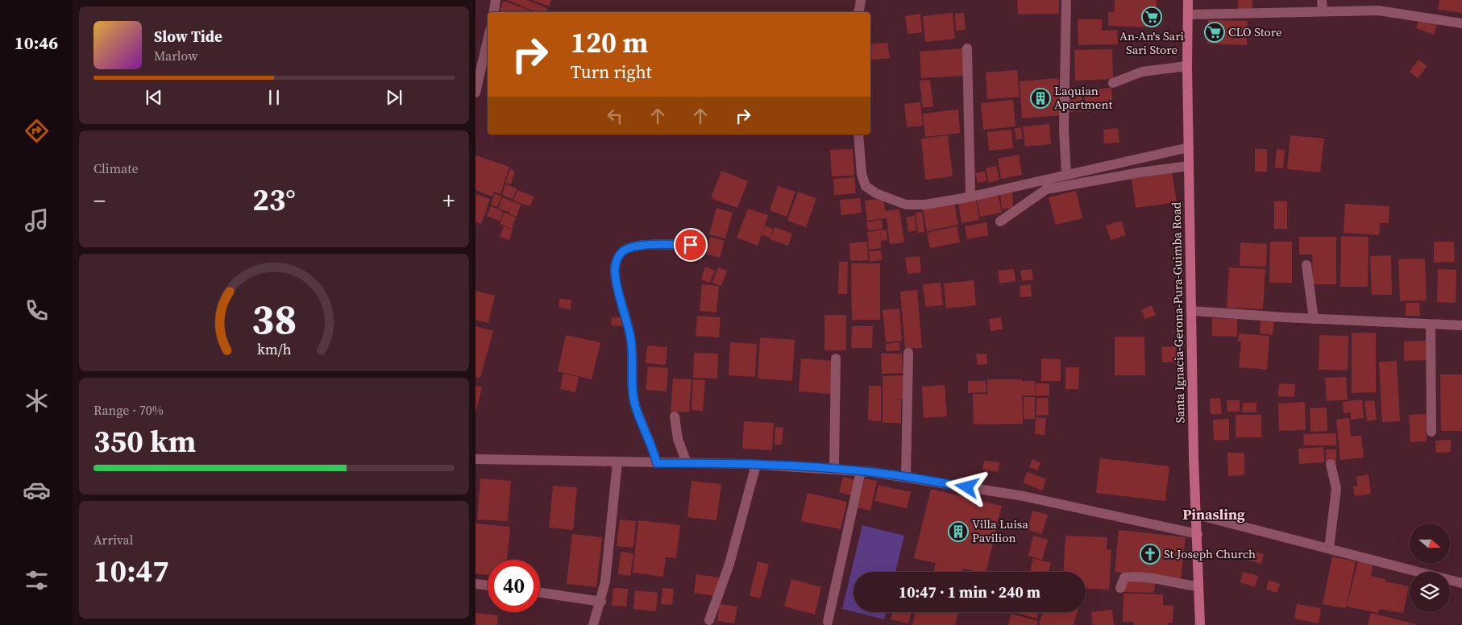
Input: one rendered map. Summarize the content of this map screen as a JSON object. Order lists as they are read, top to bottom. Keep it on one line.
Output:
{"streets":{"main road":["Santa Ignacia-Gerona-Pura-Guimba Road"]},"districts":["Pinasling"],"places":{"supermarket":["An-An's Sari Sari Store","CLO Store"],"building":["Laquian Apartment","Villa Luisa Pavilion"],"church":["St Joseph Church"]},"north":"right","page":{"tabs":"10:46","turn":["120 m","Turn right"],"song":["Slow Tide","Marlow"],"tile":["Climate",["Range · 70%","350 km"],["Arrival","10:47"]],"heat":["−","23°","+"],"limit":"40","trip":"10:47 · 1 min · 240 m","gauge":["38","km/h"]}}
